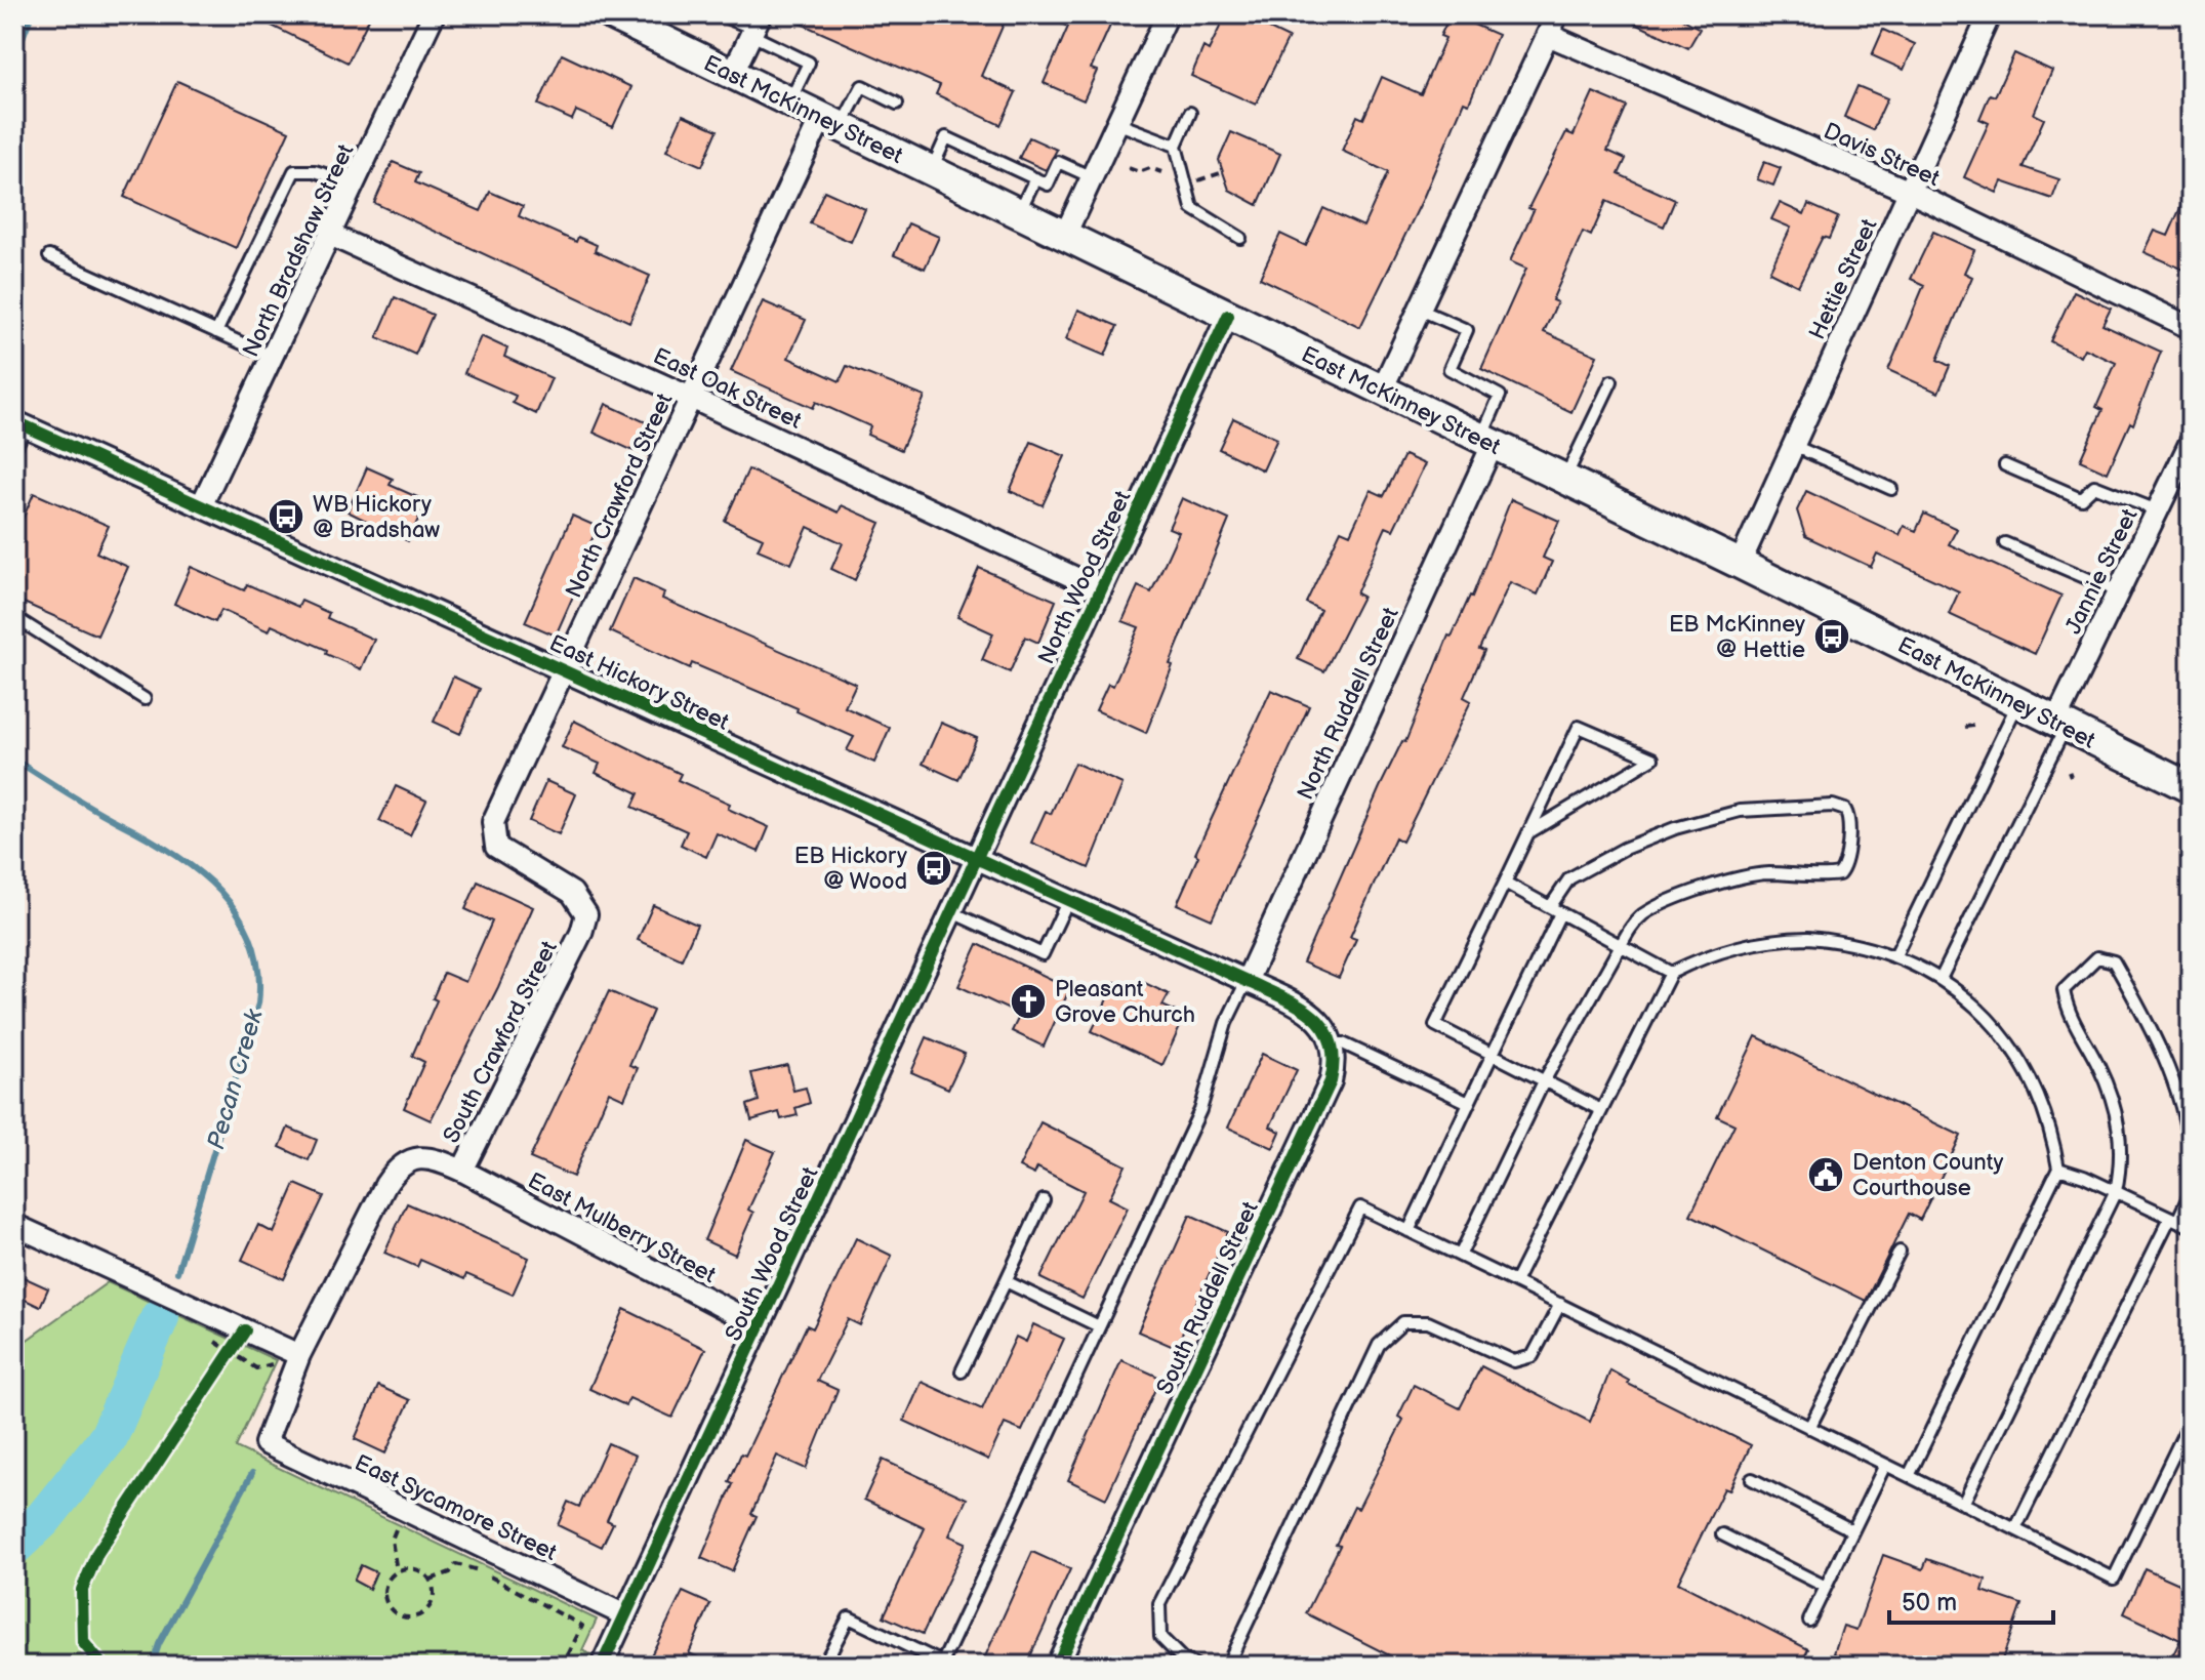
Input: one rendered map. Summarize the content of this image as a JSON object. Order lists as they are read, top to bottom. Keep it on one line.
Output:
{"streets":{"main road":["East McKinney Street"],"street":["Davis Street","North Bradshaw Street","Hettie Street","East Oak Street","North Crawford Street","Jannie Street","North Wood Street","East Hickory Street","North Ruddell Street","South Crawford Street","East Mulberry Street","South Wood Street","South Ruddell Street","East Sycamore Street"]},"crossings":[["East McKinney Street","Hettie Street"],["East McKinney Street","North Crawford Street"],["East McKinney Street","Jannie Street"],["East McKinney Street","North Wood Street"],["East McKinney Street","North Ruddell Street"],["Davis Street","Hettie Street"],["North Bradshaw Street","East Oak Street"],["North Bradshaw Street","East Hickory Street"],["East Oak Street","North Crawford Street"],["East Oak Street","North Wood Street"],["North Crawford Street","East Hickory Street"],["North Crawford Street","South Crawford Street"],["North Wood Street","East Hickory Street"],["North Wood Street","South Wood Street"],["East Hickory Street","North Ruddell Street"],["East Hickory Street","South Crawford Street"],["East Hickory Street","South Wood Street"],["South Crawford Street","East Mulberry Street"],["South Crawford Street","East Sycamore Street"],["East Mulberry Street","South Wood Street"],["South Wood Street","East Sycamore Street"]],"water":["Pecan Creek"],"places":{"bus stop":["WB Hickory @ Bradshaw","EB McKinney @ Hettie","EB Hickory @ Wood"],"church":["Pleasant Grove Church"],"public building":["Denton County Courthouse"]},"scale_bar":"50 m"}
